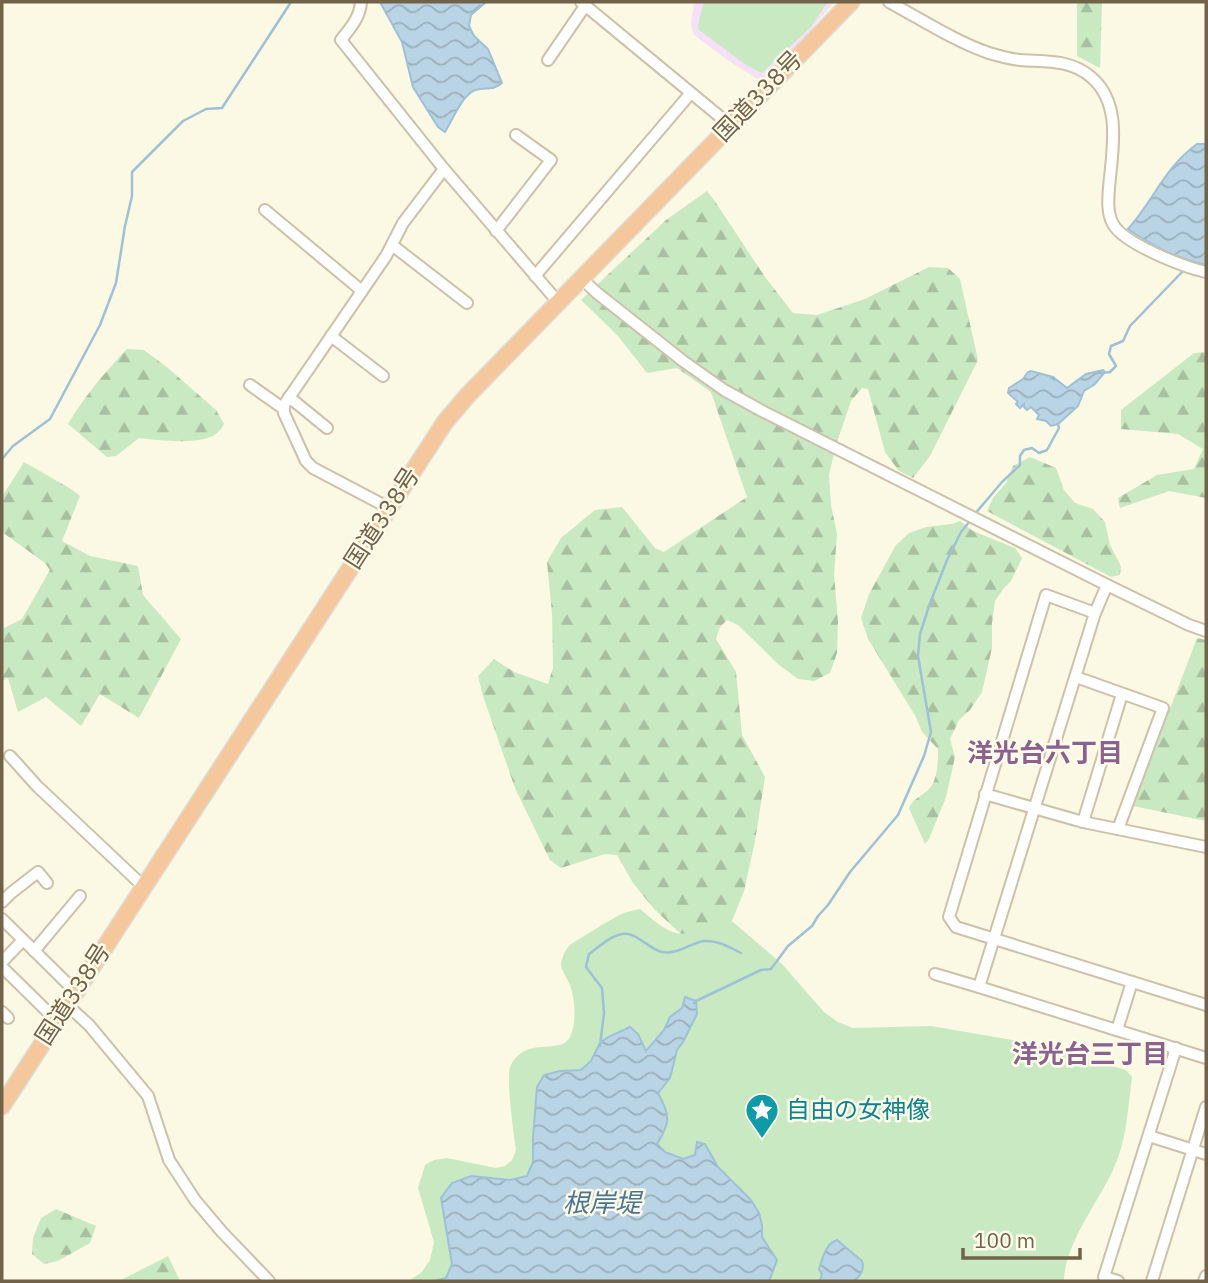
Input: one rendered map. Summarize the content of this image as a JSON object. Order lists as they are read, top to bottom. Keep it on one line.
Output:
{"streets":{"highway":["国道338号"]},"districts":["洋光台六丁目","洋光台三丁目"],"water":["根岸堤"],"places":{"place":["自由の女神像"]},"scale_bar":"100 m"}
